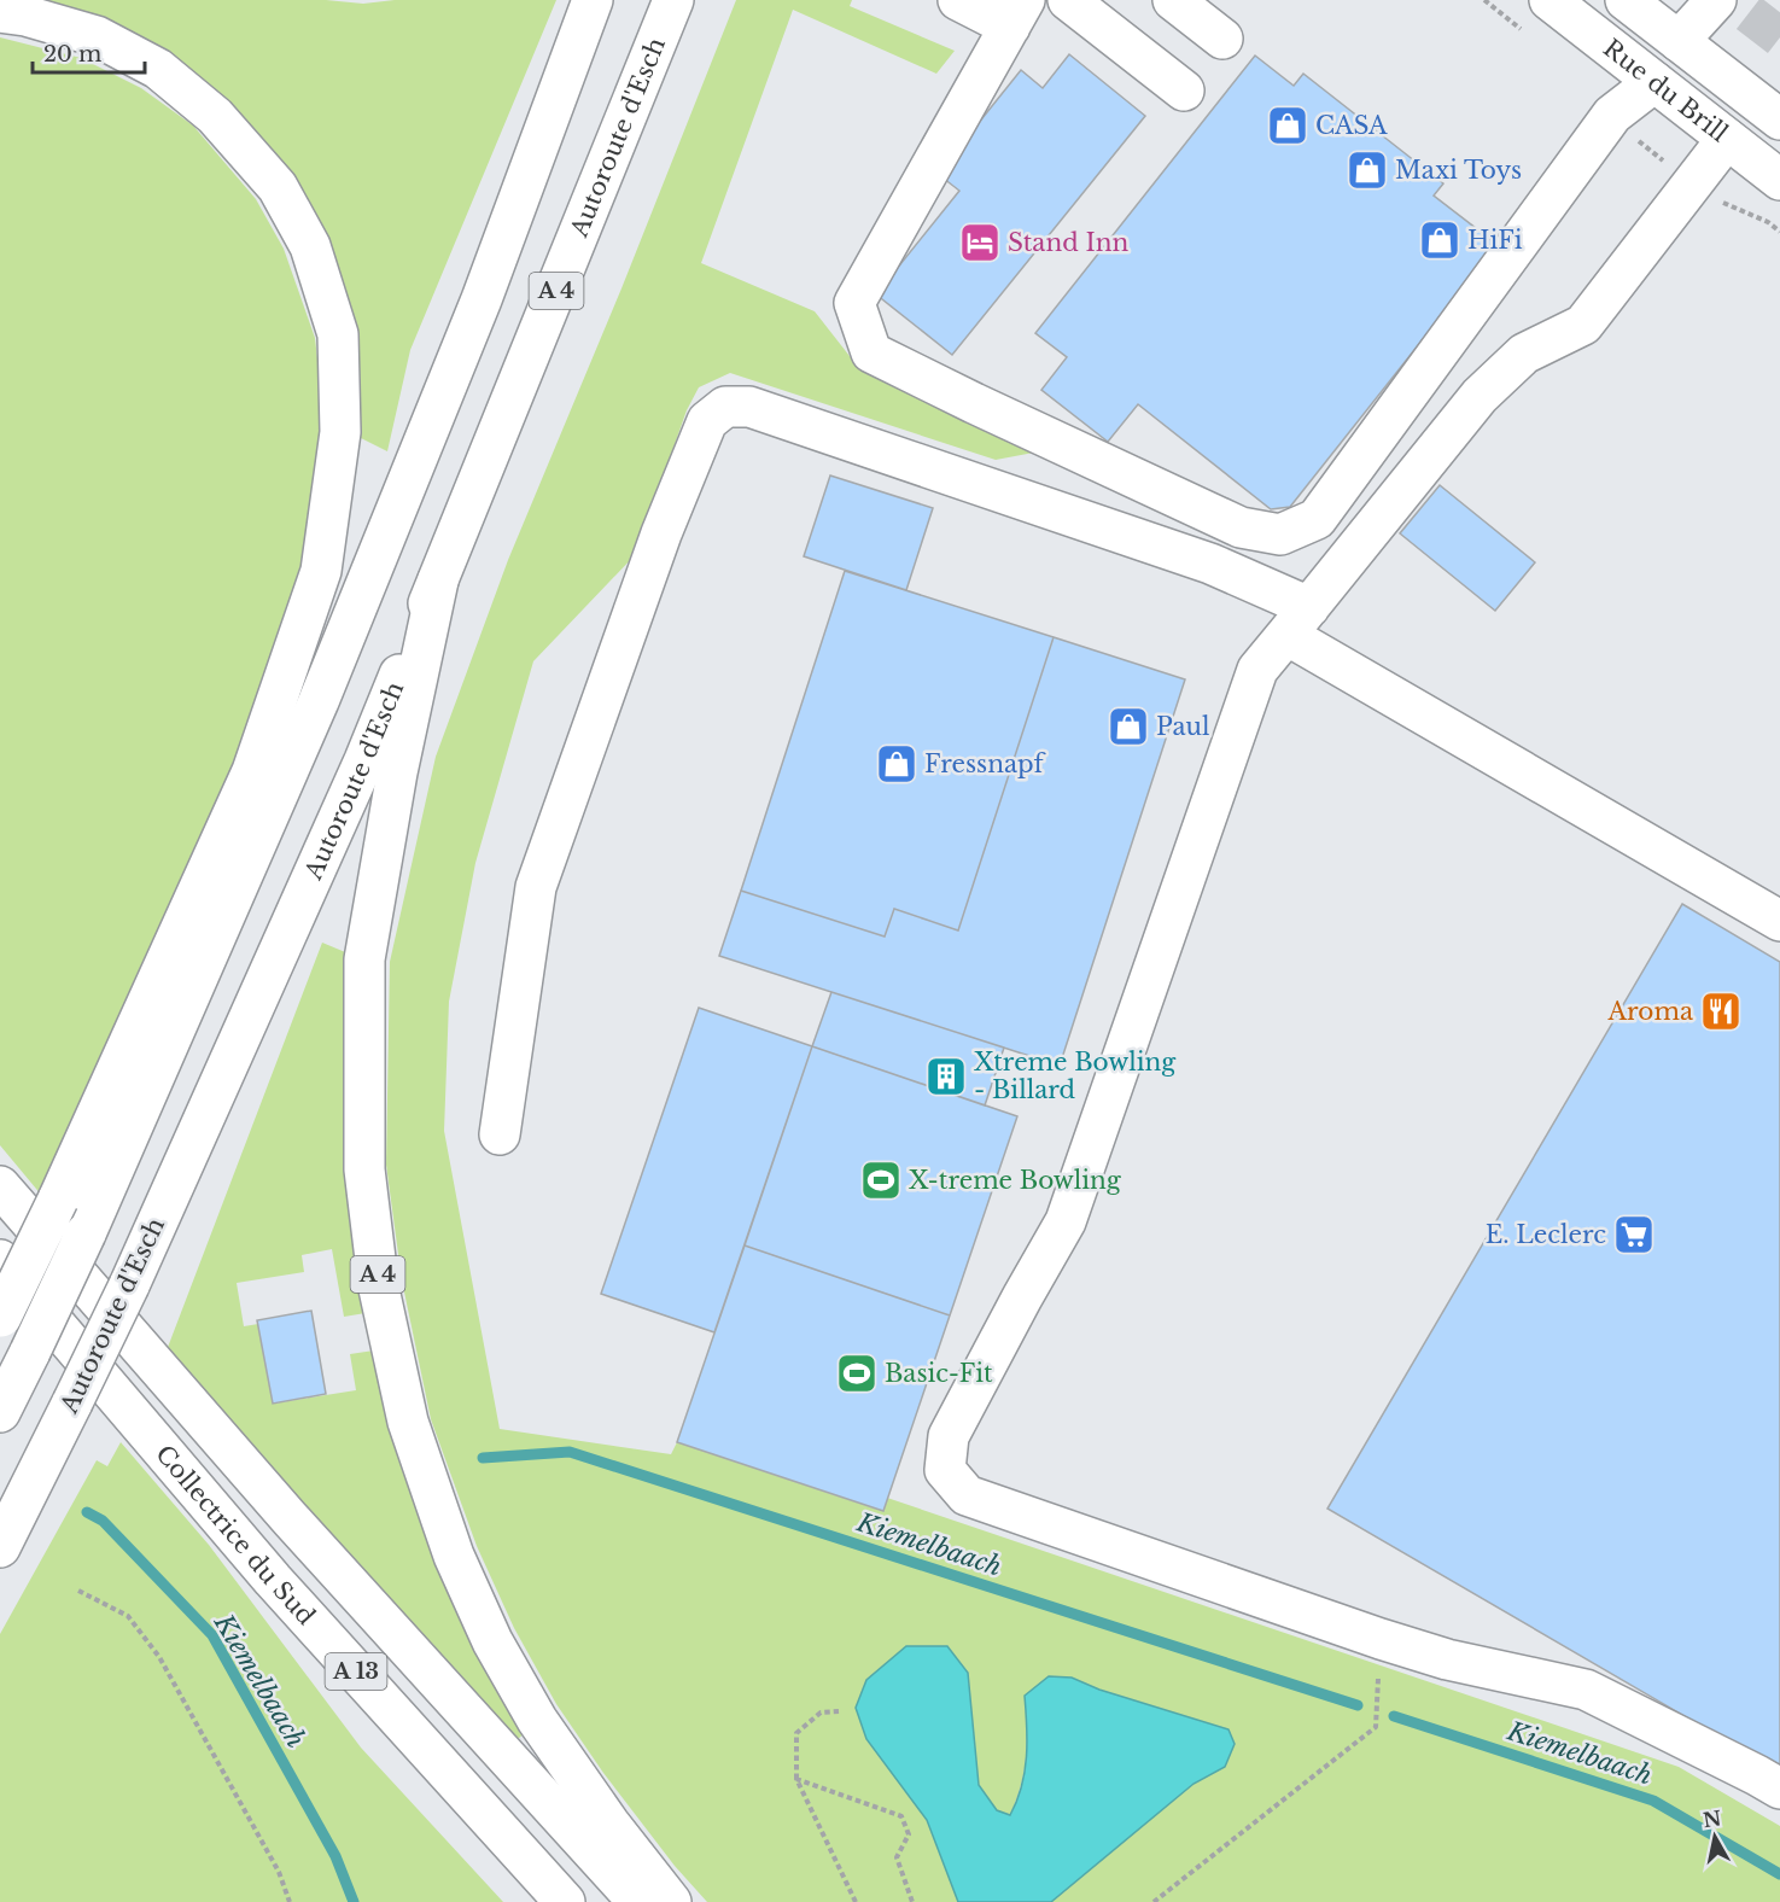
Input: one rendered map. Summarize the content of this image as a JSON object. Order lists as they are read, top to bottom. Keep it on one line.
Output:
{"streets":{"main road":["Rue du Brill","Autoroute d'Esch","A 4","Collectrice du Sud","A 13"]},"crossings":[["Autoroute d'Esch","A 4"]],"water":["Kiemelbaach"],"places":{"shop":["CASA","Maxi Toys","HiFi","Paul","Fressnapf"],"hotel":["Stand Inn"],"restaurant":["Aroma"],"building":["Xtreme Bowling - Billard"],"sports":["X-treme Bowling","Basic-Fit"],"supermarket":["E. Leclerc"]},"scale_bar":"20 m","north":"top"}
